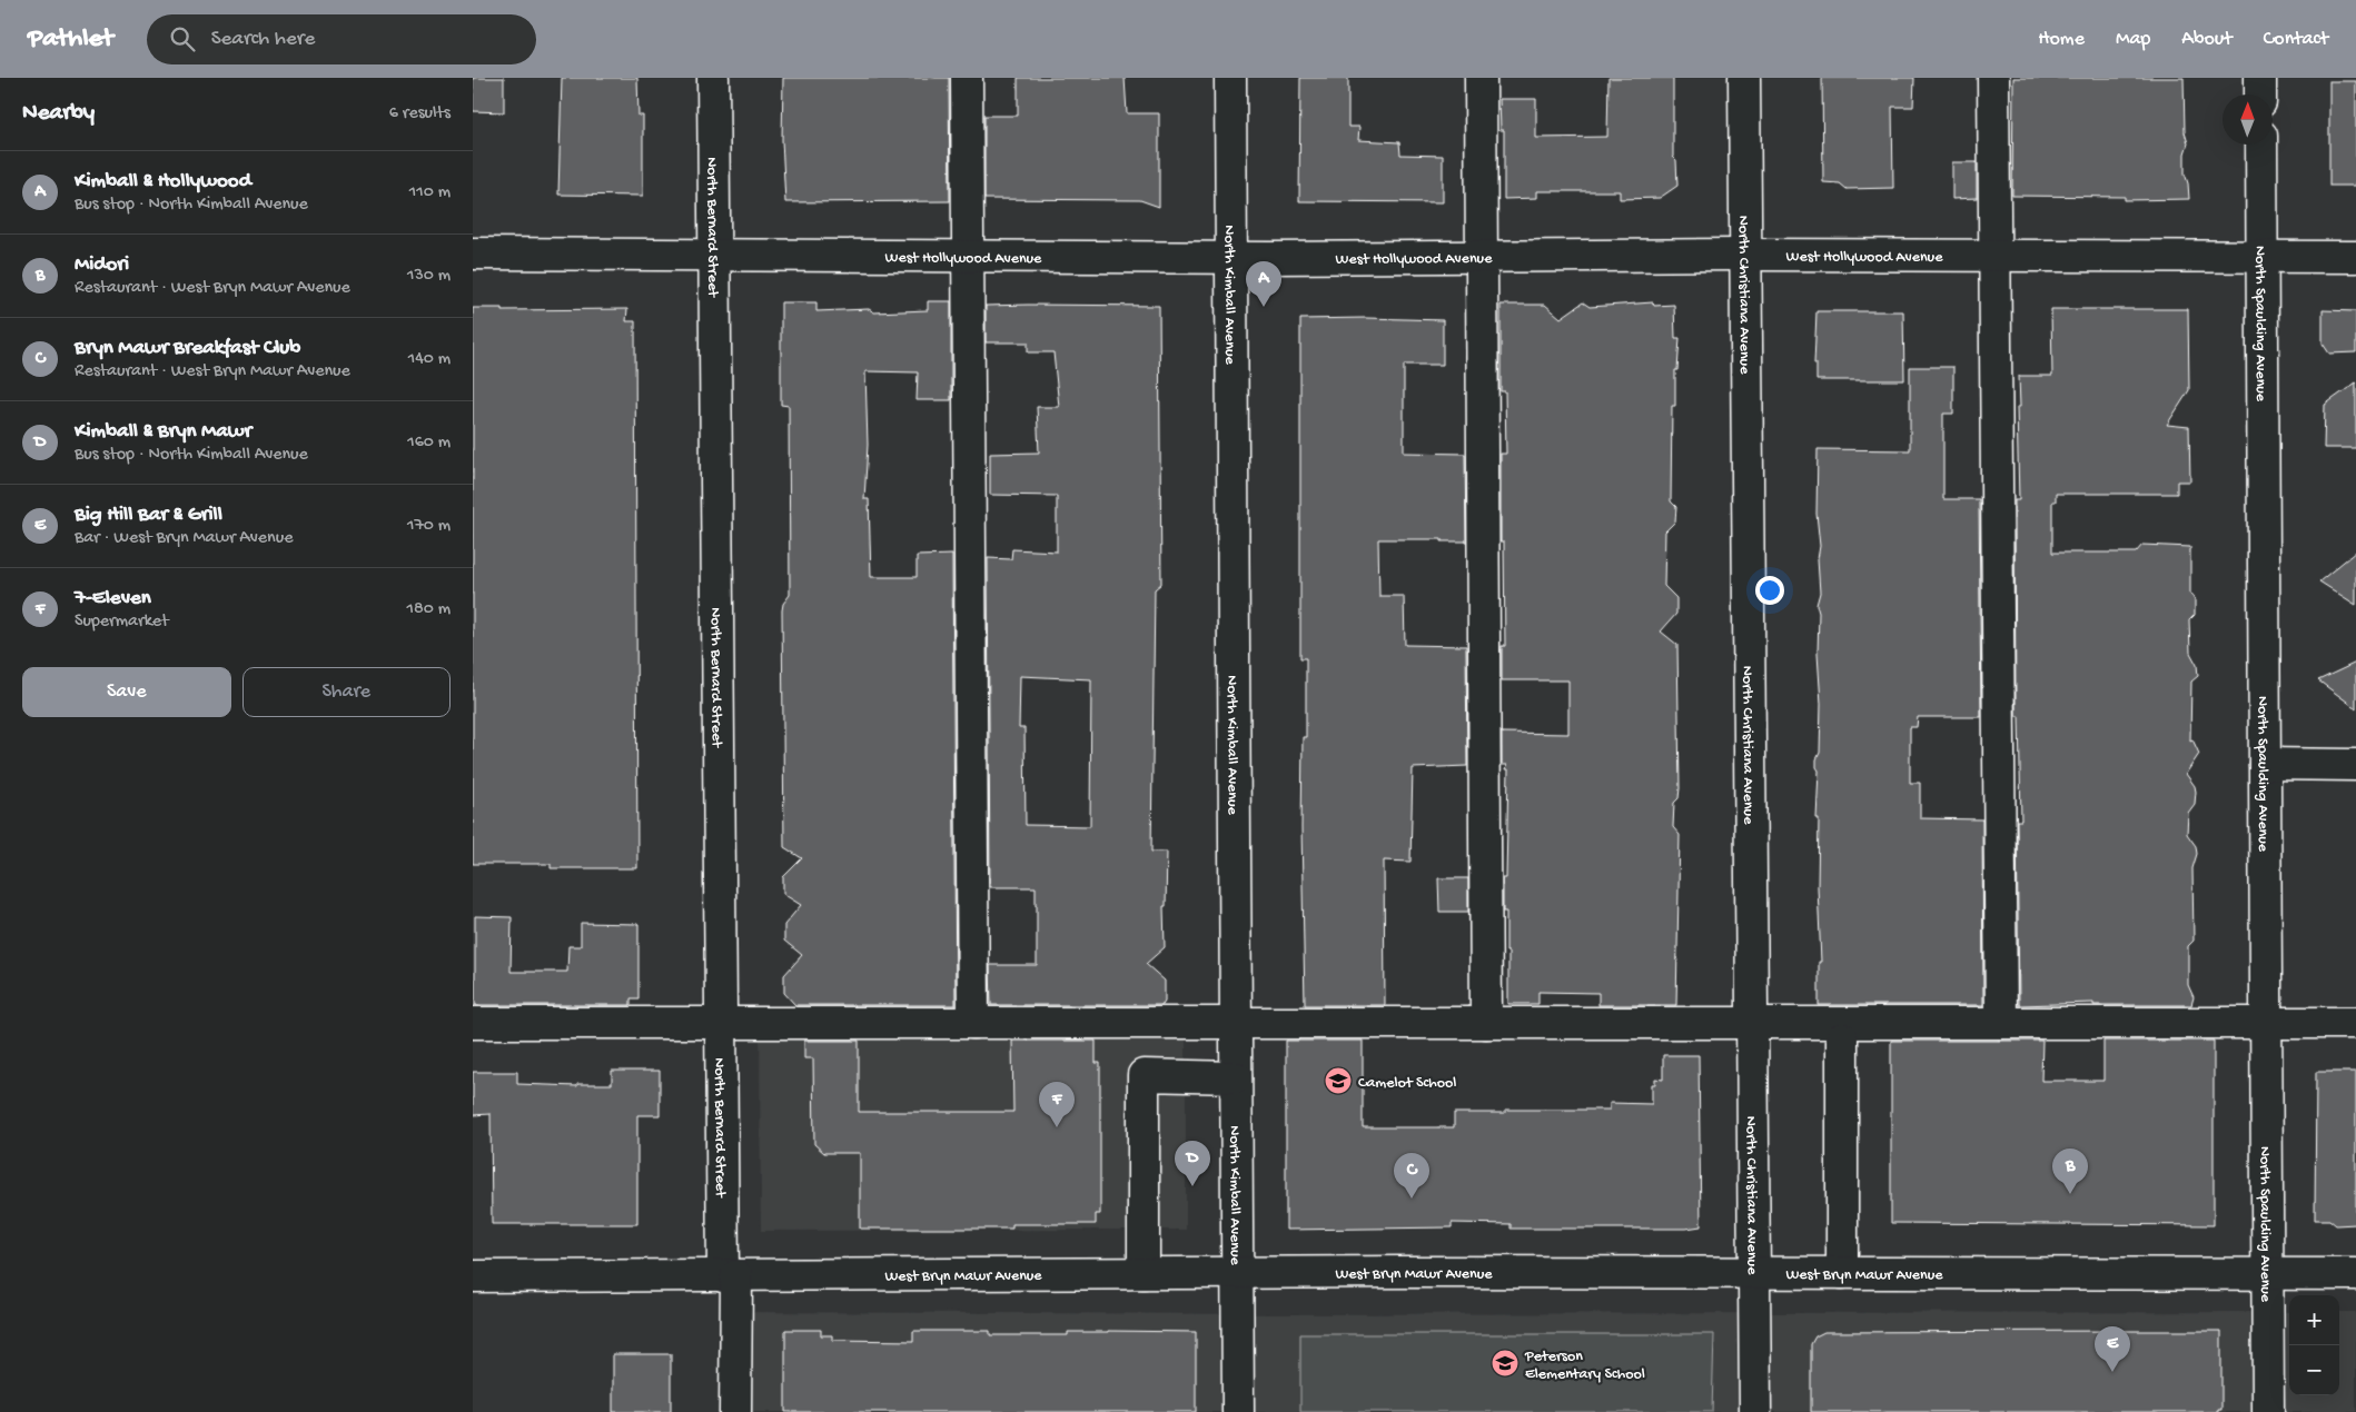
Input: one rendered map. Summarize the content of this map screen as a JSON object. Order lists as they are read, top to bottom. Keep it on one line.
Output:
{"streets":{"street":["North Bernard Street","West Hollywood Avenue","North Kimball Avenue","North Christiana Avenue","North Spaulding Avenue","West Bryn Mawr Avenue"]},"crossings":[["North Bernard Street","West Hollywood Avenue"],["North Bernard Street","West Bryn Mawr Avenue"],["West Hollywood Avenue","North Kimball Avenue"],["West Hollywood Avenue","North Christiana Avenue"],["West Hollywood Avenue","North Spaulding Avenue"],["North Kimball Avenue","West Bryn Mawr Avenue"],["North Christiana Avenue","West Bryn Mawr Avenue"],["North Spaulding Avenue","West Bryn Mawr Avenue"]],"places":{"school or university":["Camelot School","Peterson Elementary School"]},"north":"top","page":{"header":"Pathlet","search":"Search here","nav":["Home","Map","About","Contact"],"heading":["Nearby","6 results"],"list":[{"mark":"A","name":"Kimball & Hollywood","note":"Bus stop · North Kimball Avenue","value":"110 m"},{"mark":"B","name":"Midori","note":"Restaurant · West Bryn Mawr Avenue","value":"130 m"},{"mark":"C","name":"Bryn Mawr Breakfast Club","note":"Restaurant · West Bryn Mawr Avenue","value":"140 m"},{"mark":"D","name":"Kimball & Bryn Mawr","note":"Bus stop · North Kimball Avenue","value":"160 m"},{"mark":"E","name":"Big Hill Bar & Grill","note":"Bar · West Bryn Mawr Avenue","value":"170 m"},{"mark":"F","name":"7-Eleven","note":"Supermarket","value":"180 m"}],"pins":["A","F","D","B","C","E"],"buttons":["Save","Share"],"map_buttons":["+","−"]}}
